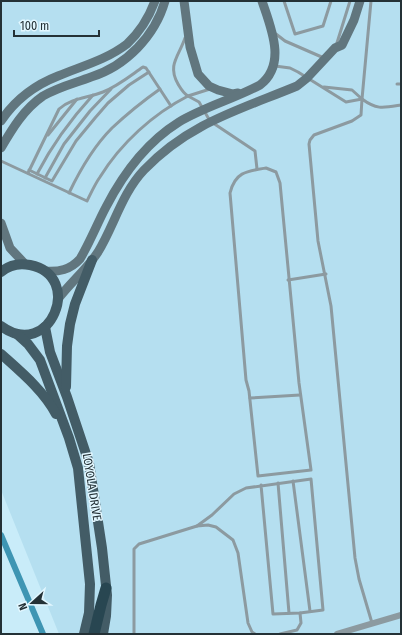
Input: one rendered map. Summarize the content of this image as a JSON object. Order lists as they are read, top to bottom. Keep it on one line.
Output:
{"streets":{"main road":["LOYOLA DRIVE"]},"scale_bar":"100 m","north":"left"}
